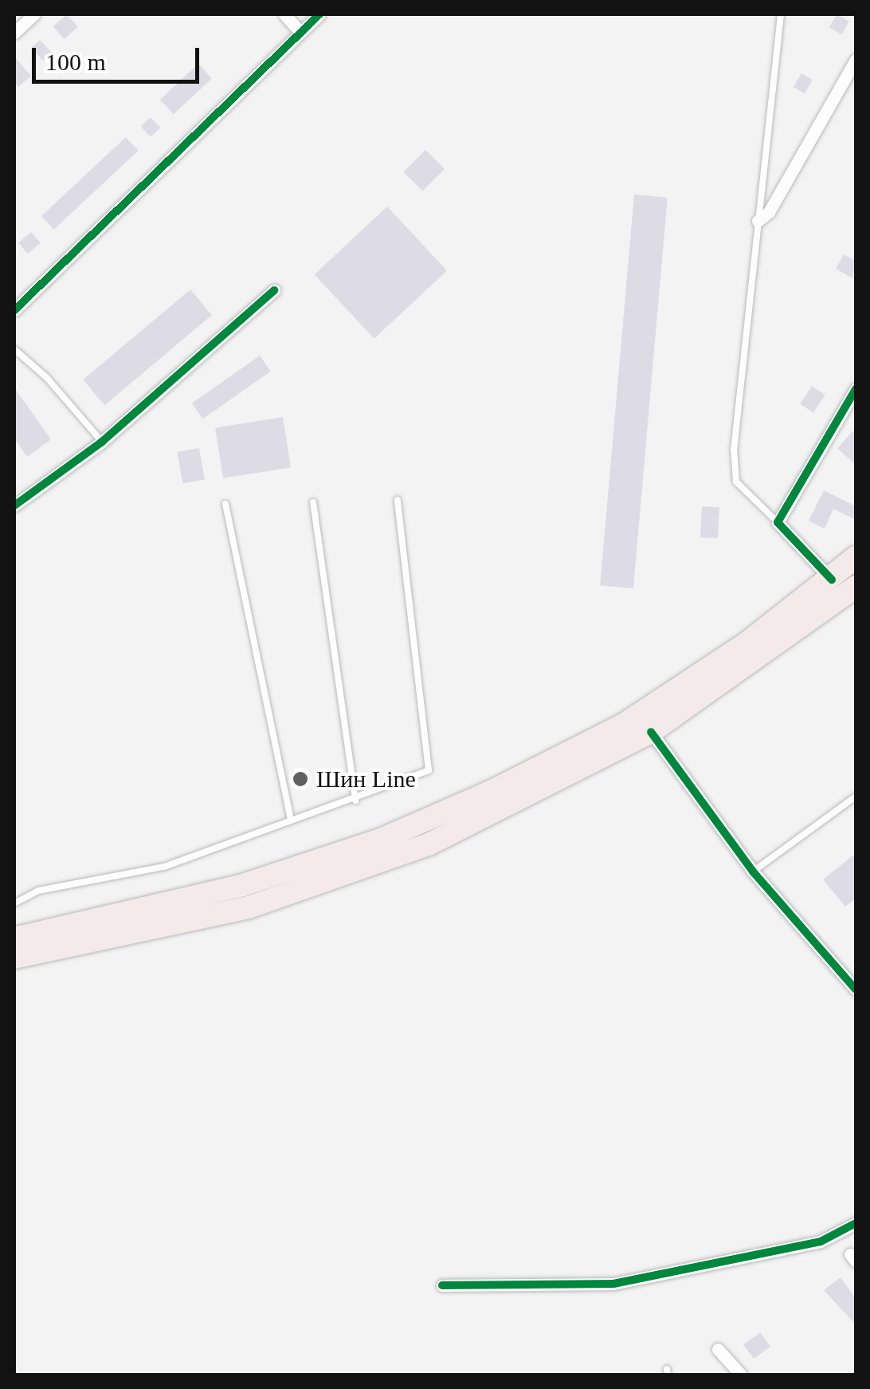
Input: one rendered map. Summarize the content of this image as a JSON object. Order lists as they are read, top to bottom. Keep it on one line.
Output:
{"places":["Шин Line"],"scale_bar":"100 m"}
